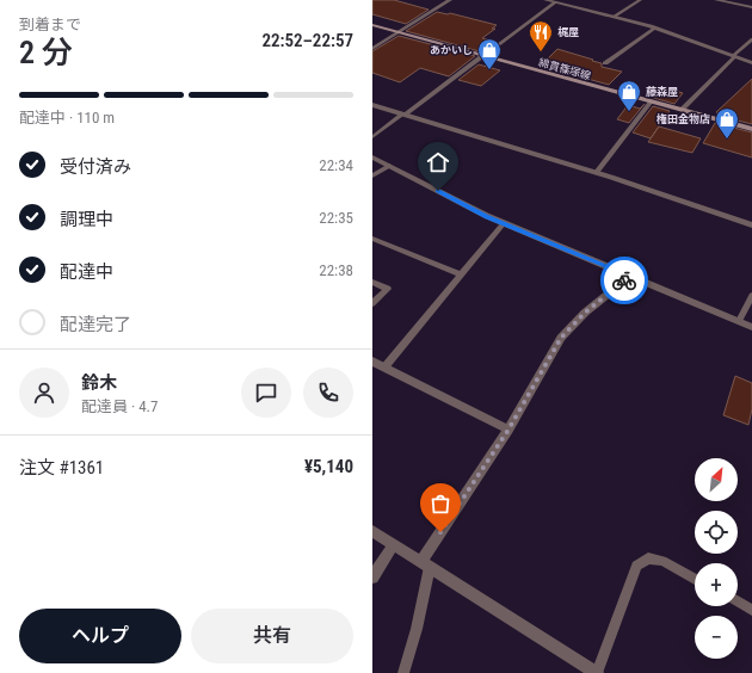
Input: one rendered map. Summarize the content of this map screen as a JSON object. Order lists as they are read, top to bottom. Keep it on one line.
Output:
{"streets":{"main road":["綿貫篠塚線"]},"places":{"restaurant":["梶屋"],"shop":["あかいし","藤森屋","権田金物店"]},"north":"top right","page":{"heading":["2 分","到着まで","22:52–22:57"],"panel":["鈴木","配達員 · 4.7","注文 #1361","¥5,140"],"bar":"配達中 · 110 m","list":[["受付済み","22:34"],["調理中","22:35"],["配達中","22:38"],"配達完了"],"map_buttons":["+","−"],"buttons":["ヘルプ","共有"]}}
